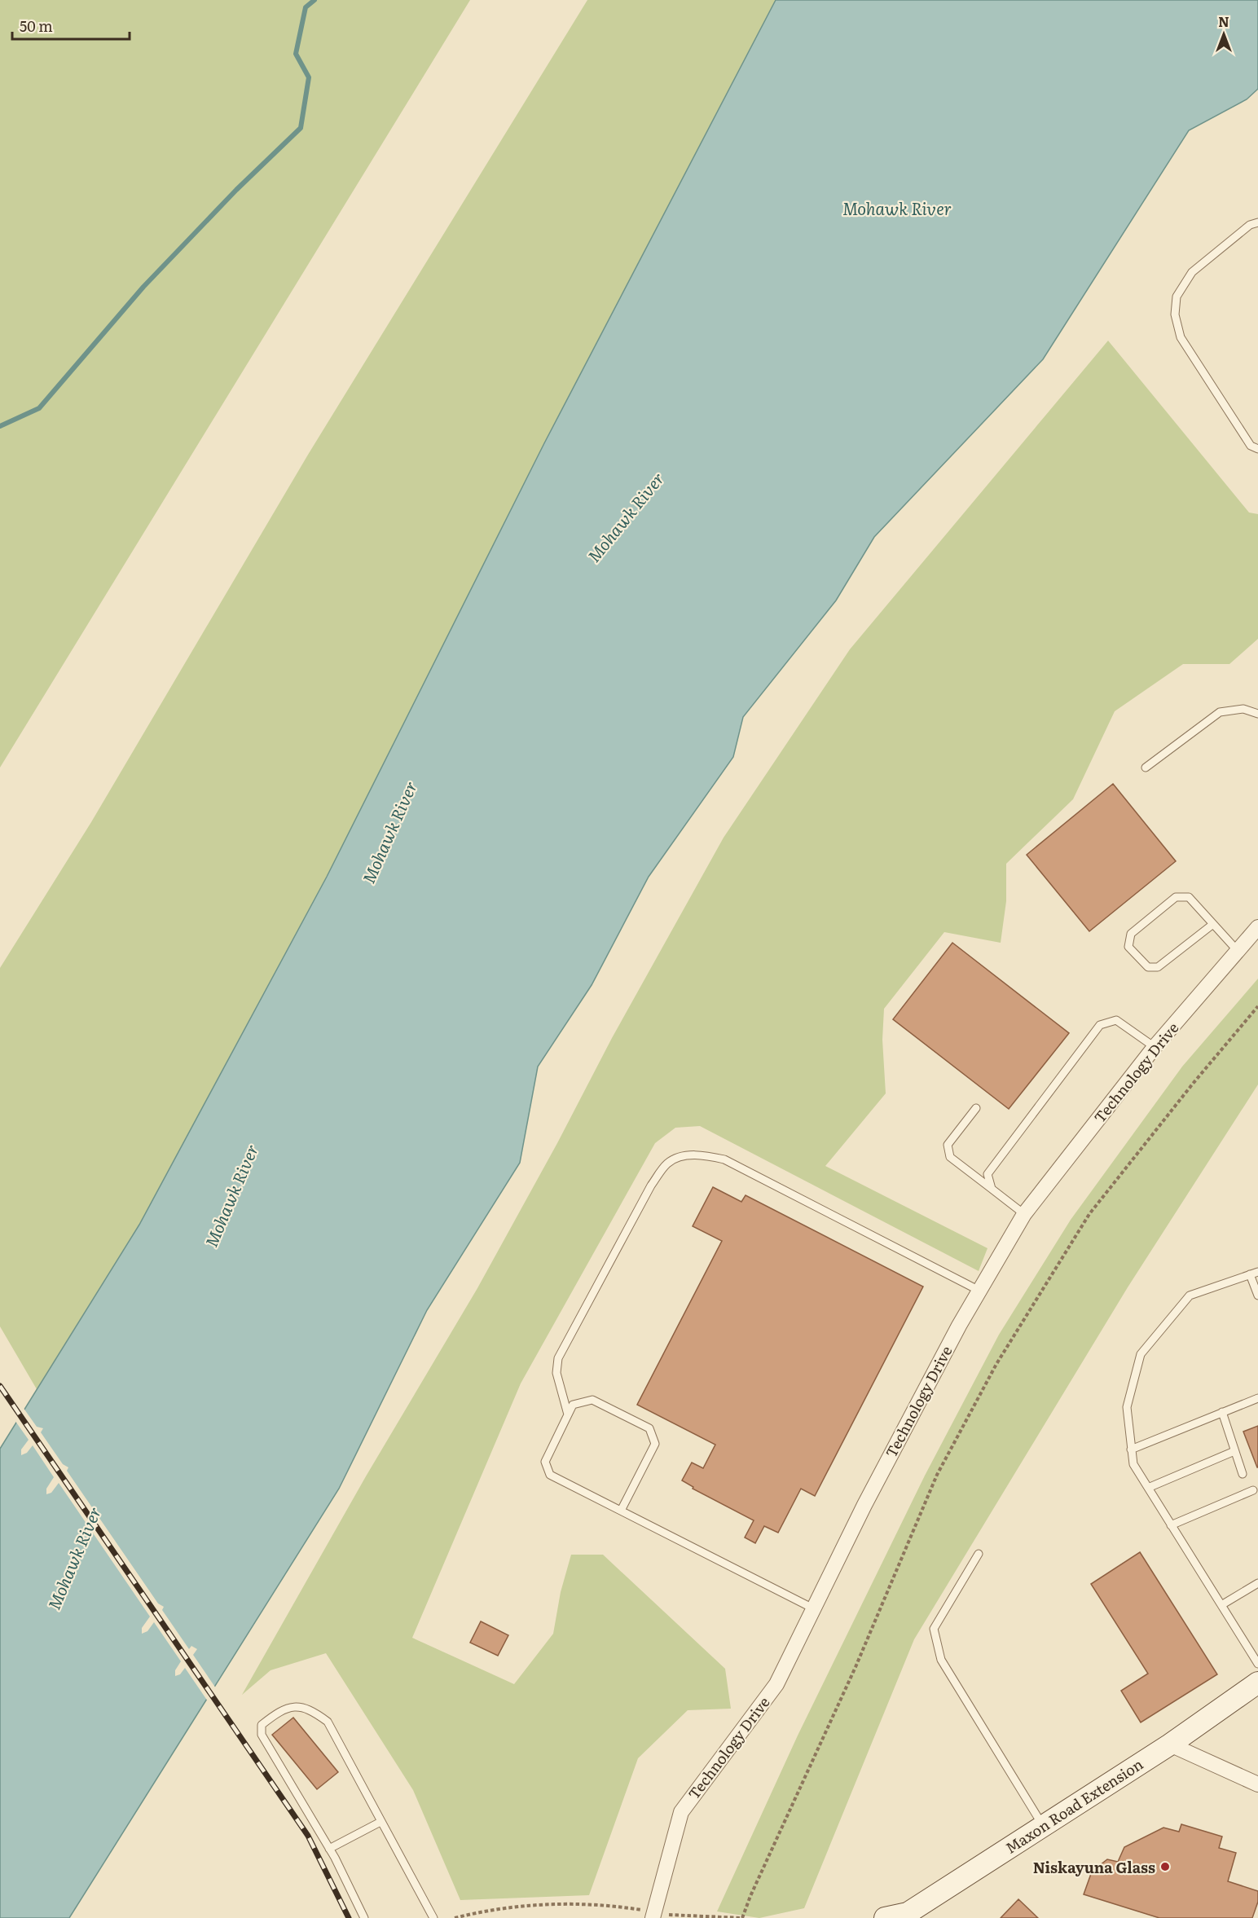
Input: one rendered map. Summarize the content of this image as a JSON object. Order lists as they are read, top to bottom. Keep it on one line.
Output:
{"streets":{"street":["Technology Drive","Maxon Road Extension"]},"water":["Mohawk River"],"places":["Niskayuna Glass"],"scale_bar":"50 m","north":"top"}
